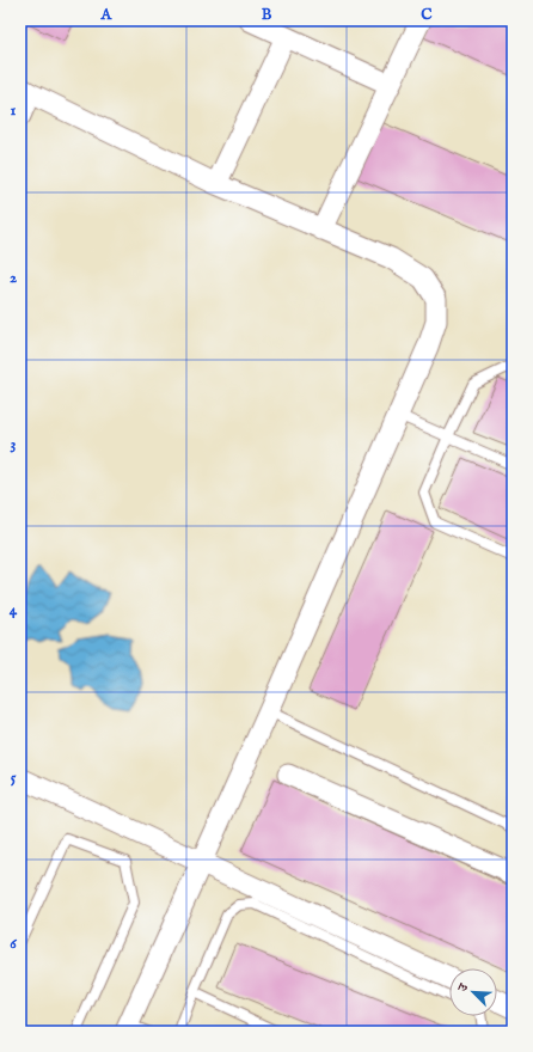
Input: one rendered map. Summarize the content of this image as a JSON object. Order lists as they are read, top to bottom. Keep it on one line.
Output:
{"north":"top left","grid":{"columns":["A","B","C"],"rows":["1","2","3","4","5","6"]}}
